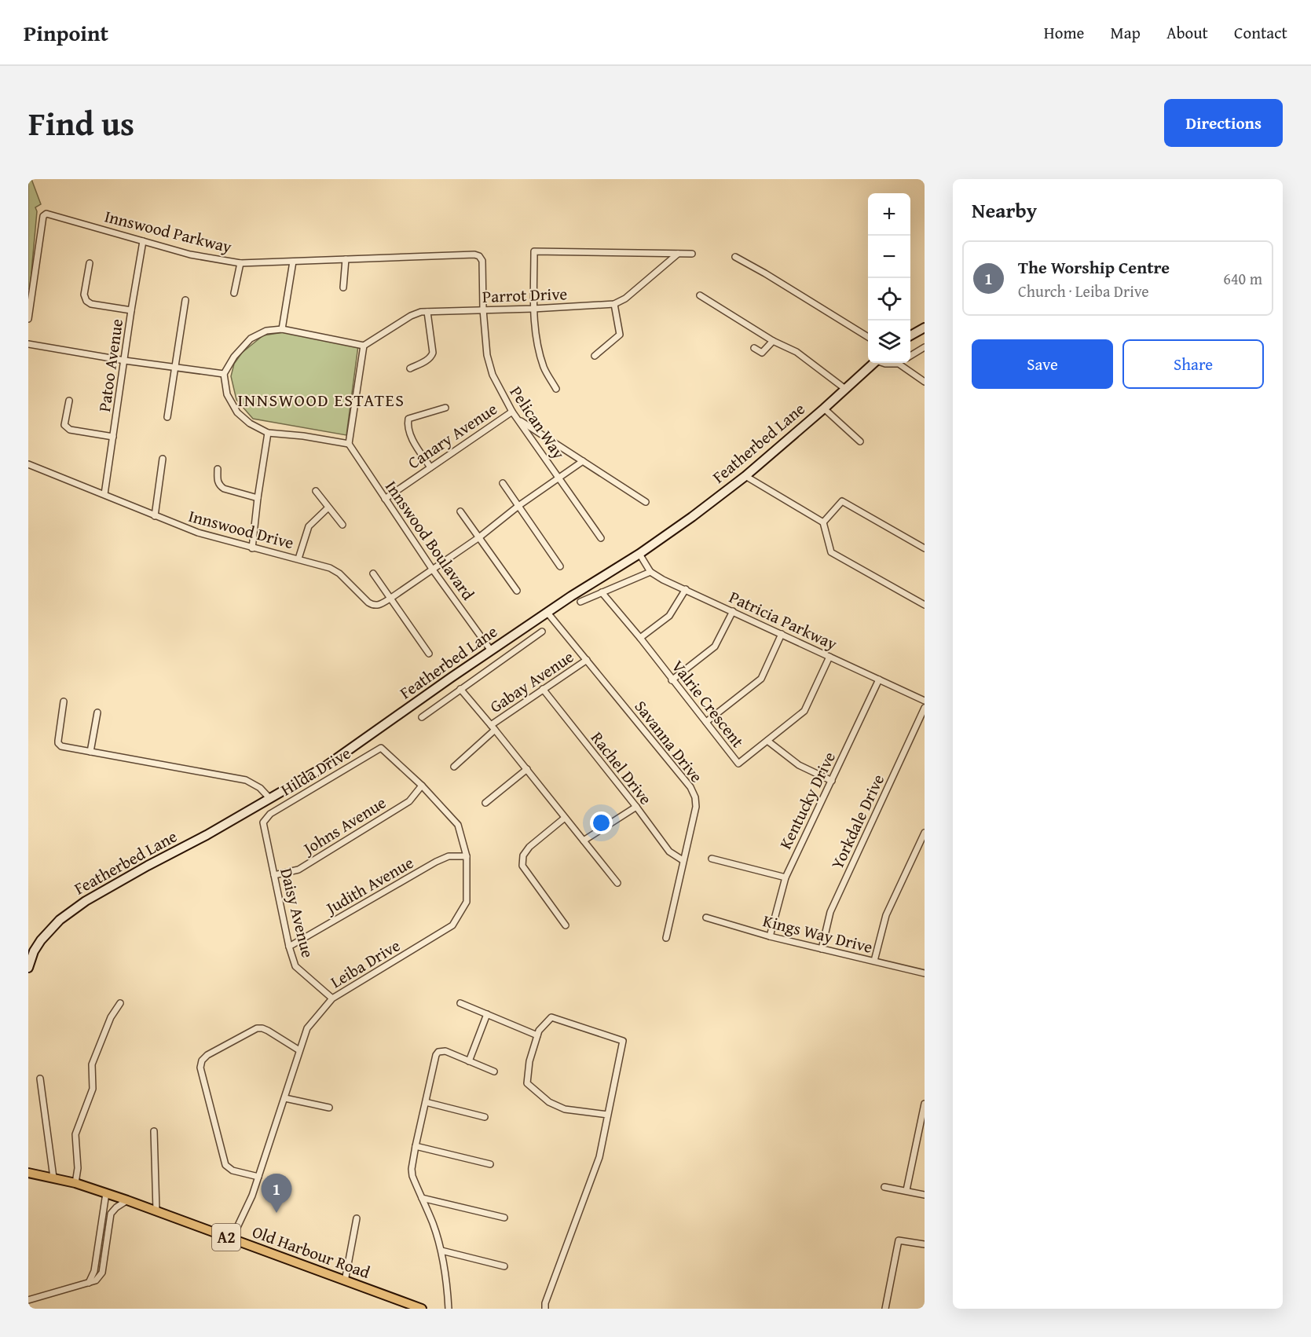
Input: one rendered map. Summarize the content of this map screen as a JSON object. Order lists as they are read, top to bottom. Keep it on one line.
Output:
{"streets":{"main road":["Featherbed Lane","A2","Old Harbour Road"],"street":["Innswood Parkway","Parrot Drive","Patoo Avenue","Pelican Way","Canary Avenue","Innswood Drive","Innswood Boulavard","Patricia Parkway","Gabay Avenue","Valrie Crescent","Savanna Drive","Rachel Drive","Hilda Drive","Kentucky Drive","Yorkdale Drive","Johns Avenue","Judith Avenue","Daisy Avenue","Kings Way Drive","Leiba Drive"]},"crossings":[["Innswood Parkway","Parrot Drive"],["Innswood Parkway","Patoo Avenue"],["Innswood Parkway","Pelican Way"],["Parrot Drive","Pelican Way"],["Parrot Drive","Innswood Boulavard"],["Patoo Avenue","Innswood Drive"],["Pelican Way","Canary Avenue"],["Pelican Way","Innswood Drive"],["Canary Avenue","Innswood Boulavard"],["Featherbed Lane","Innswood Boulavard"],["Featherbed Lane","Savanna Drive"],["Innswood Drive","Innswood Boulavard"],["Patricia Parkway","Valrie Crescent"],["Patricia Parkway","Kentucky Drive"],["Gabay Avenue","Savanna Drive"],["Gabay Avenue","Rachel Drive"],["Savanna Drive","Rachel Drive"],["Hilda Drive","Daisy Avenue"],["Hilda Drive","Leiba Drive"],["Kentucky Drive","Kings Way Drive"],["Yorkdale Drive","Kings Way Drive"],["Johns Avenue","Daisy Avenue"],["Johns Avenue","Leiba Drive"],["Judith Avenue","Daisy Avenue"],["Judith Avenue","Leiba Drive"],["Daisy Avenue","Leiba Drive"],["Leiba Drive","Old Harbour Road"]],"districts":["INNSWOOD ESTATES"],"page":{"header":"Pinpoint","nav":["Home","Map","About","Contact"],"title":"Find us","buttons":["Directions",["Save","Share"]],"heading":"Nearby","map_buttons":["+","−"],"list":[{"mark":"1","name":"The Worship Centre","note":"Church · Leiba Drive","value":"640 m"}],"pins":"1"}}
